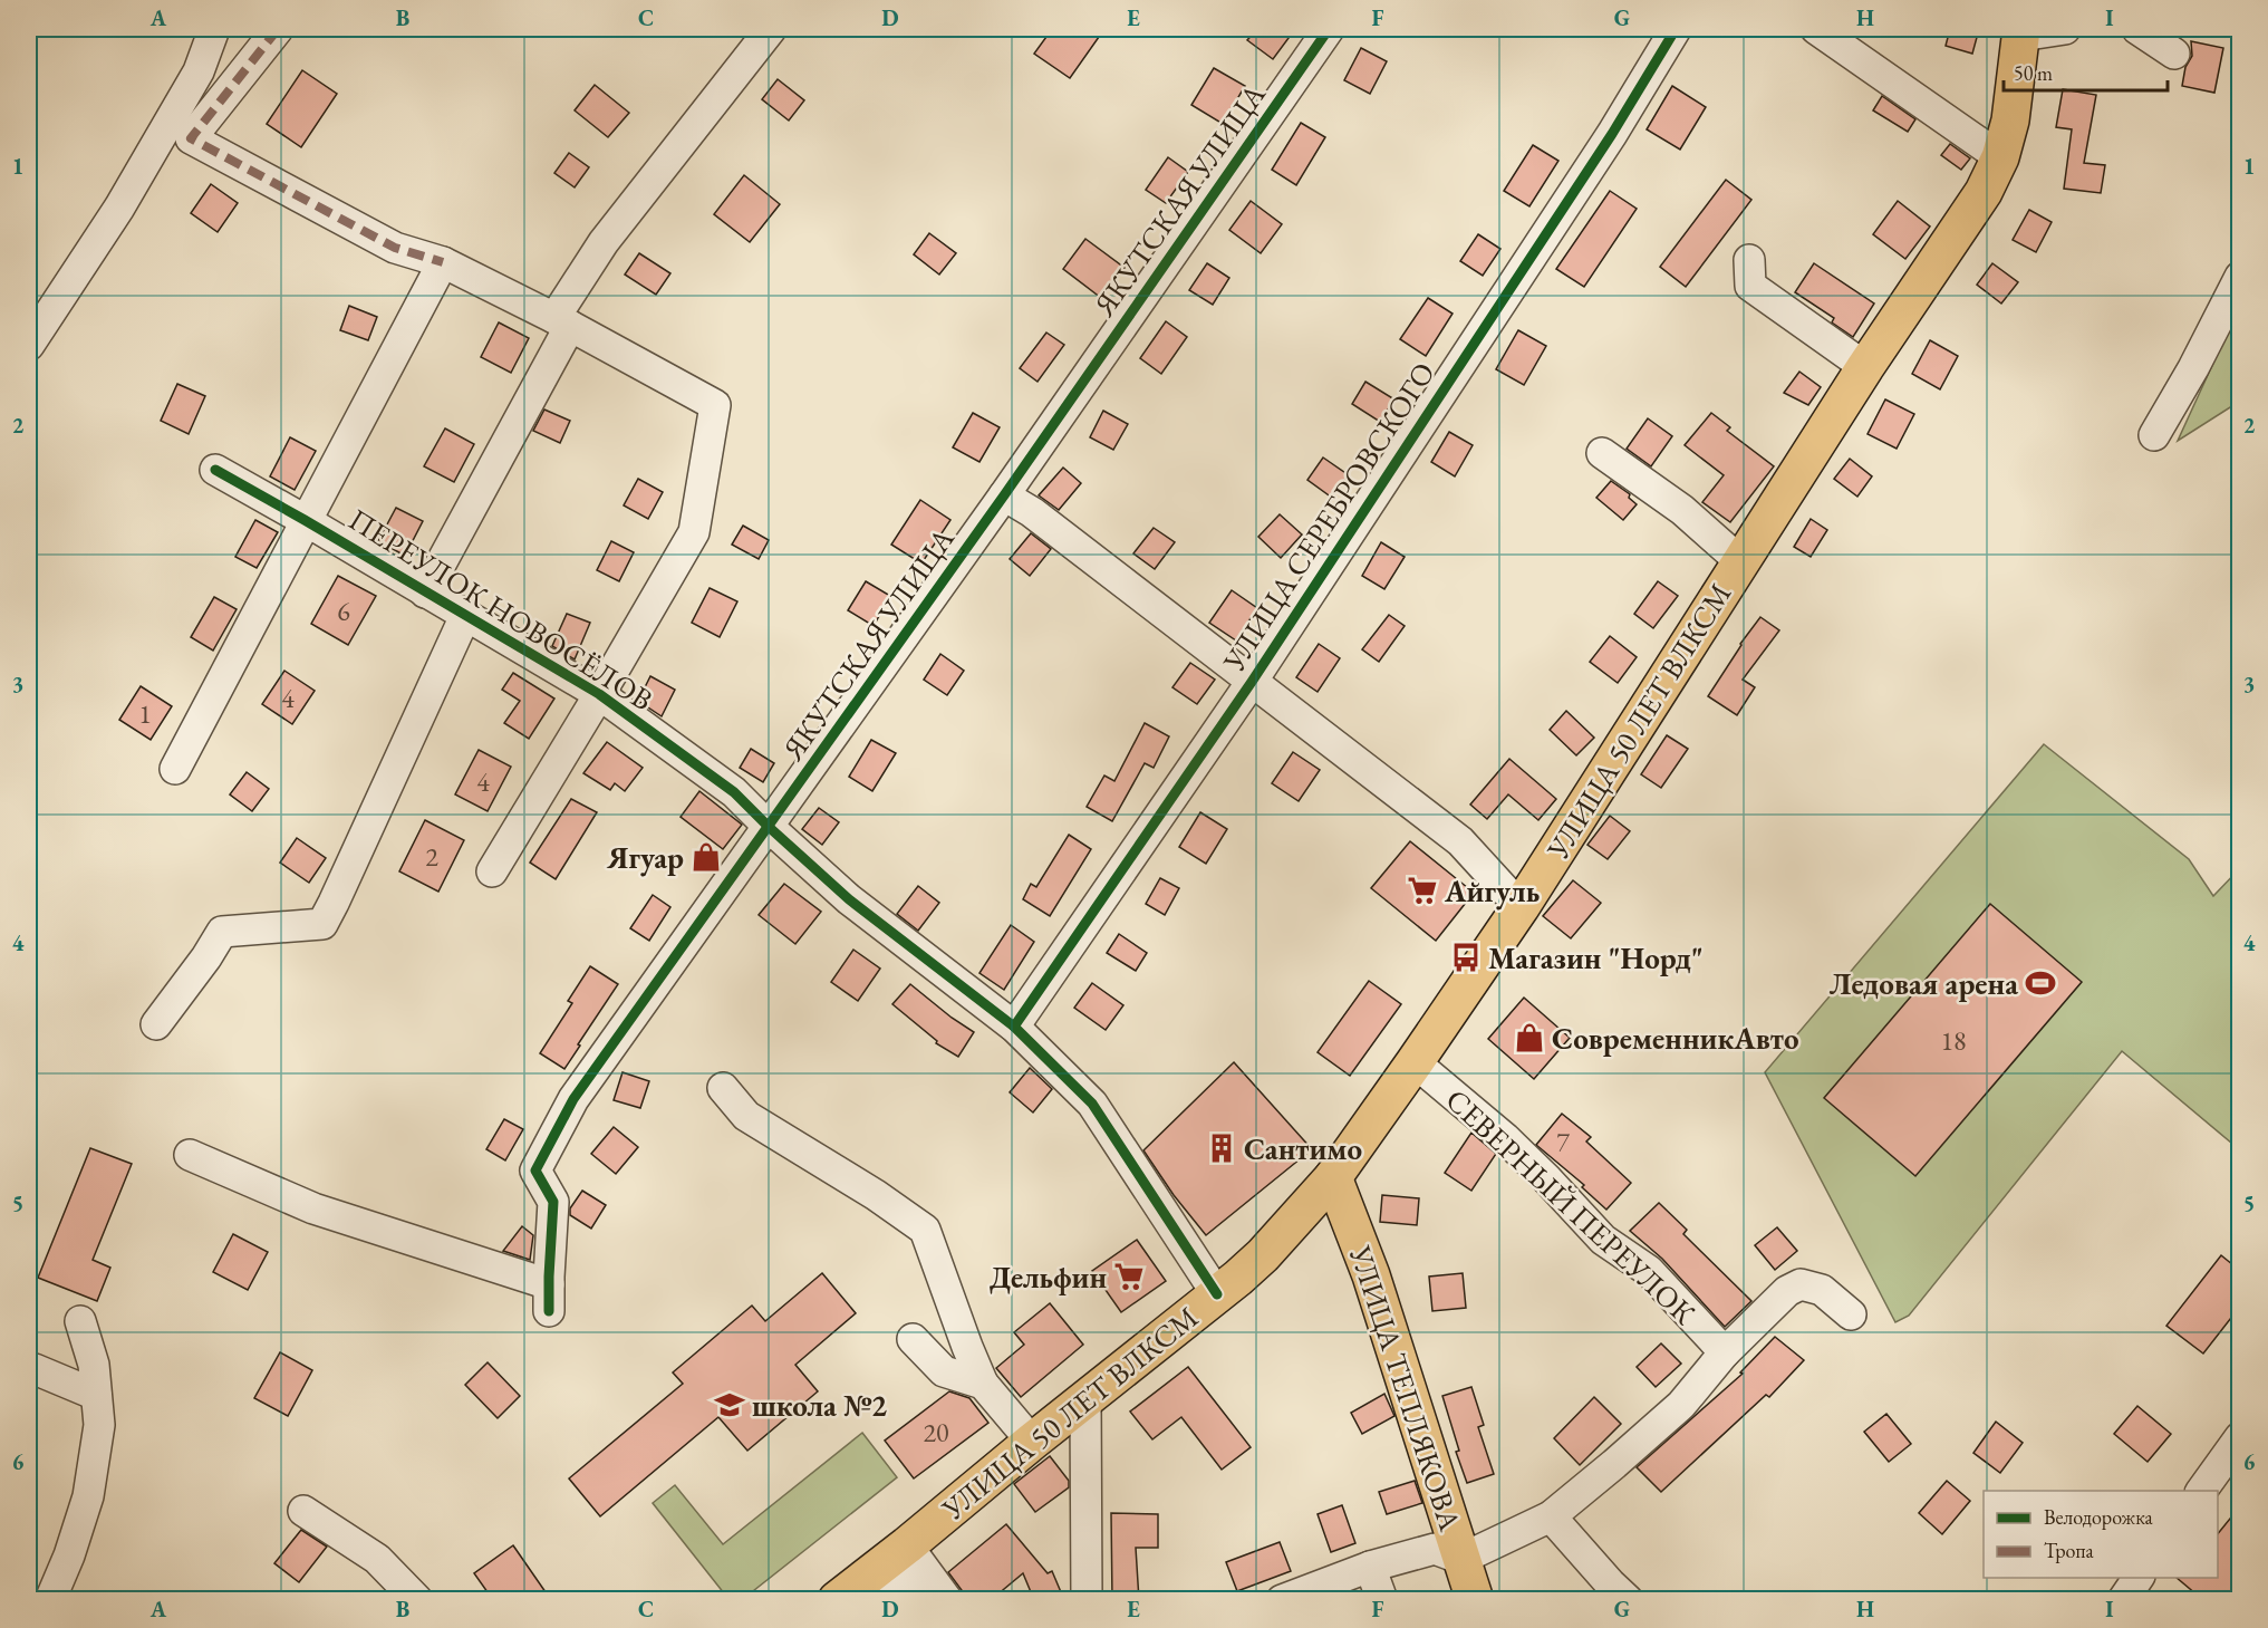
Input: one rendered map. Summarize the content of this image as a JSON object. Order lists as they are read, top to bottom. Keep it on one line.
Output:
{"streets":{"main road":["УЛИЦА 50 ЛЕТ ВЛКСМ","УЛИЦА ТЕПЛЯКОВА"],"street":["ЯКУТСКАЯ УЛИЦА","УЛИЦА СЕРЕБРОВСКОГО","ПЕРЕУЛОК НОВОСЁЛОВ","СЕВЕРНЫЙ ПЕРЕУЛОК"]},"crossings":[["ЯКУТСКАЯ УЛИЦА","ПЕРЕУЛОК НОВОСЁЛОВ"],["УЛИЦА СЕРЕБРОВСКОГО","ПЕРЕУЛОК НОВОСЁЛОВ"],["ПЕРЕУЛОК НОВОСЁЛОВ","УЛИЦА 50 ЛЕТ ВЛКСМ"],["УЛИЦА 50 ЛЕТ ВЛКСМ","СЕВЕРНЫЙ ПЕРЕУЛОК"],["УЛИЦА 50 ЛЕТ ВЛКСМ","УЛИЦА ТЕПЛЯКОВА"]],"places":{"shop":["Ягуар","СовременникАвто"],"supermarket":["Айгуль","Дельфин"],"bus stop":["Магазин \"Норд\""],"sports":["Ледовая арена"],"building":["Сантимо"],"school or university":["школа №2"]},"house_numbers":["6","4","1","4","2","18","7","20"],"legend":["Велодорожка","Тропа"],"scale_bar":"50 m","grid":{"columns":["A","B","C","D","E","F","G","H","I"],"rows":["1","2","3","4","5","6"]}}
